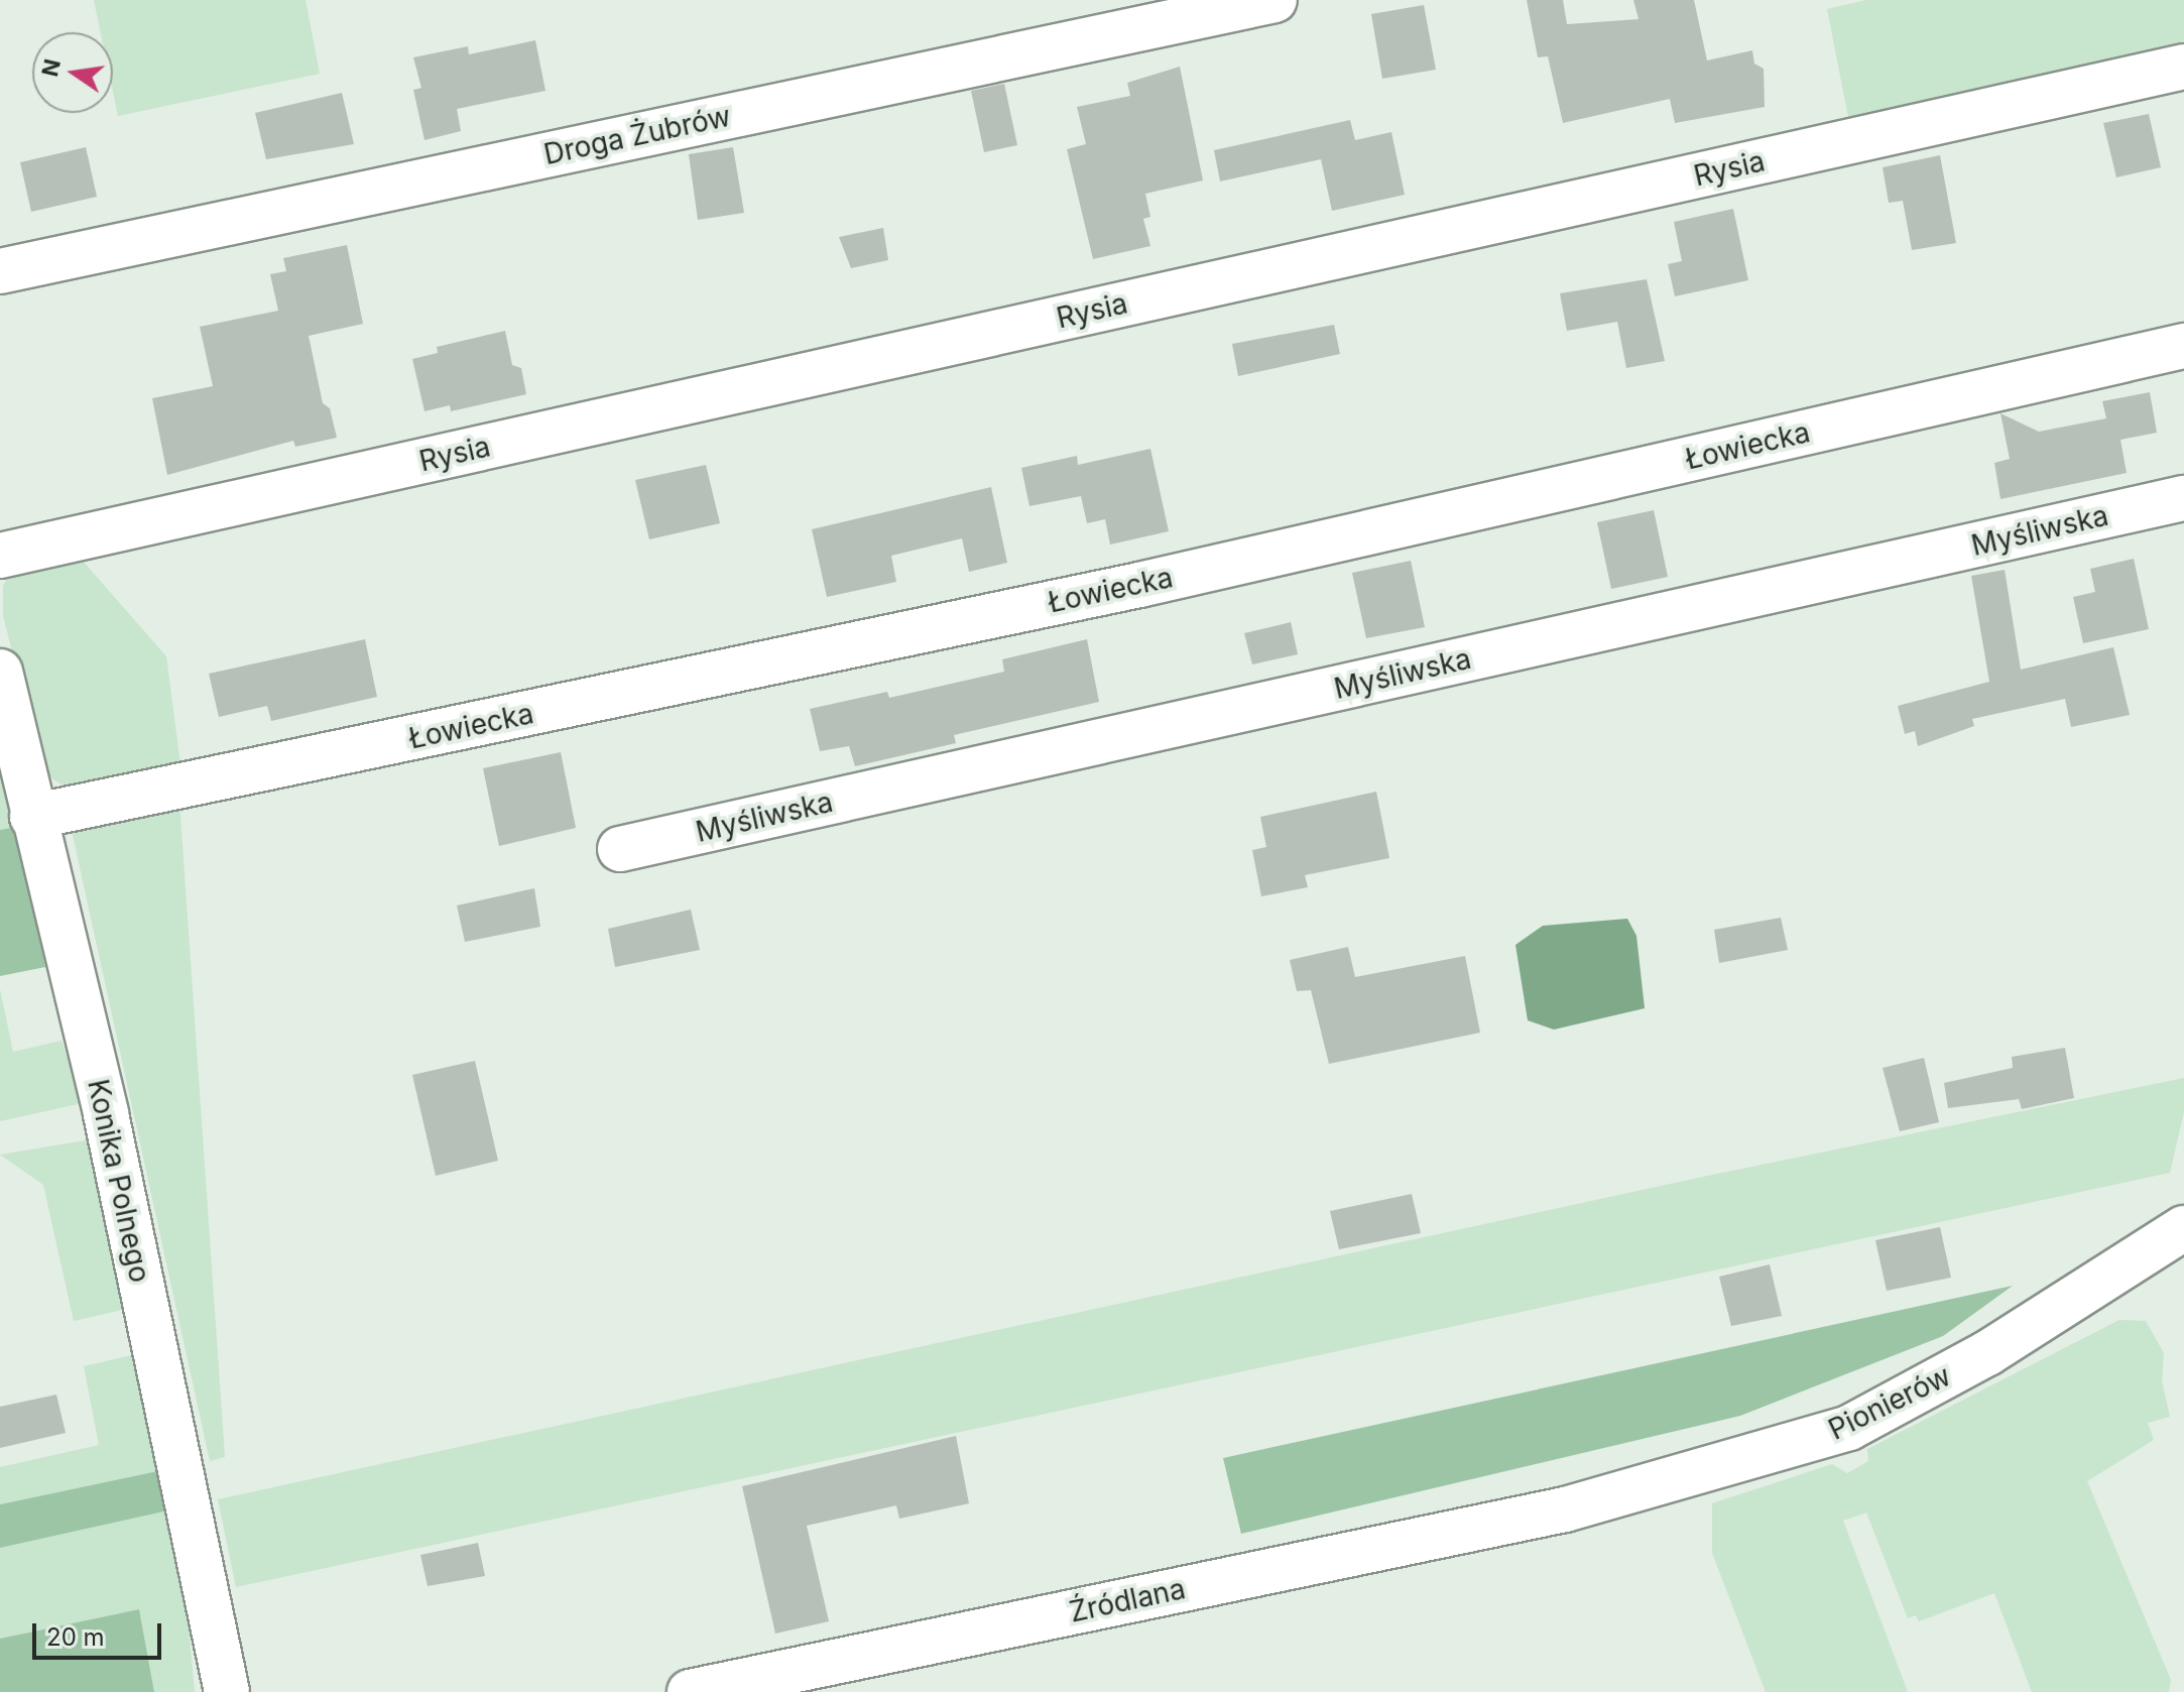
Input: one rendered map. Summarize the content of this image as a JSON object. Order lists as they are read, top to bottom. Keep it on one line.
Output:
{"streets":{"street":["Droga Żubrów","Rysia","Łowiecka","Myśliwska","Konika Polnego","Pionierów","Źródlana"]},"crossings":[["Łowiecka","Konika Polnego"],["Pionierów","Źródlana"]],"scale_bar":"20 m","north":"left"}
